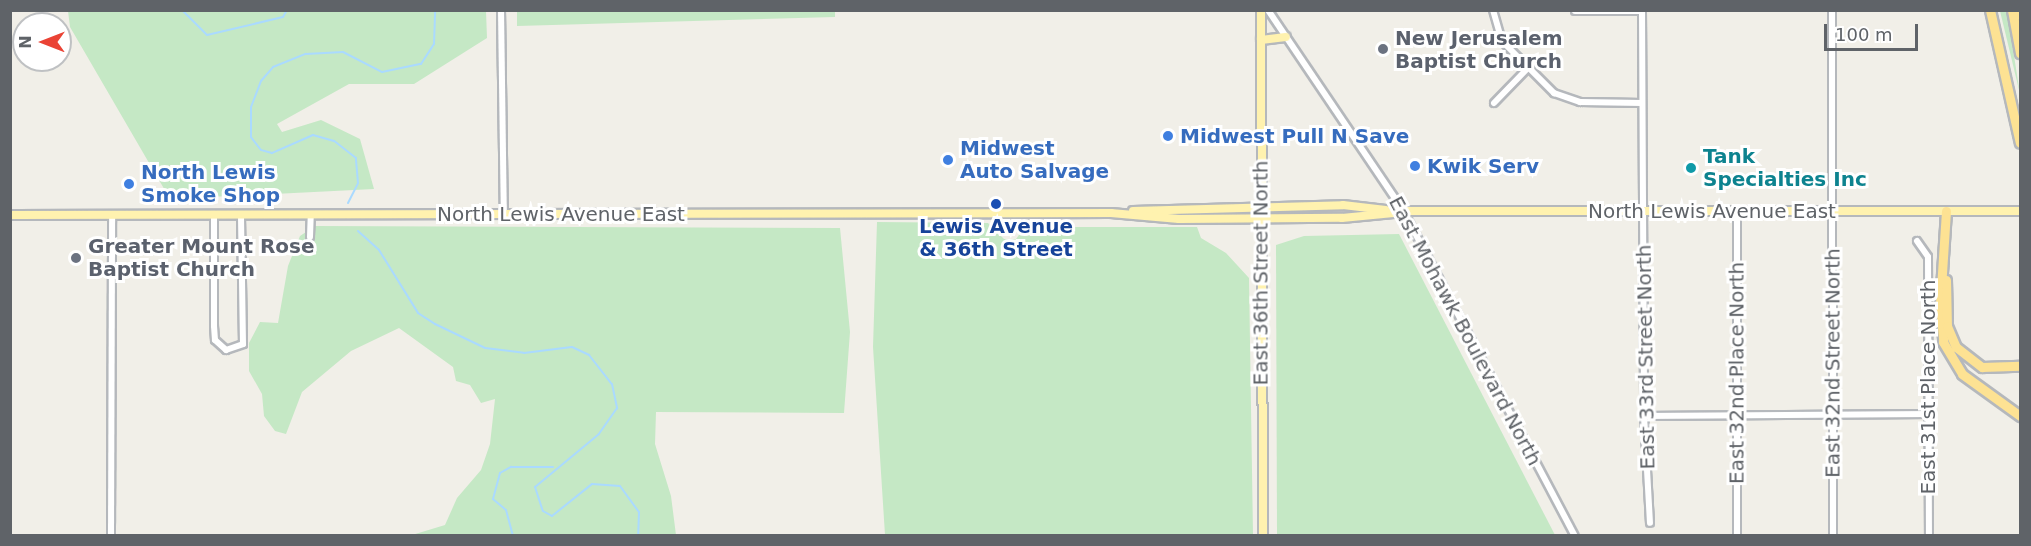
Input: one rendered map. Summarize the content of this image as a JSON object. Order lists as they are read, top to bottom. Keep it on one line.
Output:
{"streets":{"main road":["North Lewis Avenue East","East 36th Street North"],"street":["East Mohawk Boulevard North","East 33rd Street North","East 32nd Street North","East 32nd Place North","East 31st Place North"]},"crossings":[["North Lewis Avenue East","East 36th Street North"],["North Lewis Avenue East","East Mohawk Boulevard North"],["North Lewis Avenue East","East 33rd Street North"],["North Lewis Avenue East","East 32nd Street North"],["North Lewis Avenue East","East 32nd Place North"]],"places":["New Jerusalem Baptist Church","Midwest Pull N Save","Midwest Auto Salvage","Kwik Serv","Tank Specialties Inc","North Lewis Smoke Shop","Lewis Avenue & 36th Street","Greater Mount Rose Baptist Church"],"scale_bar":"100 m","north":"left"}
